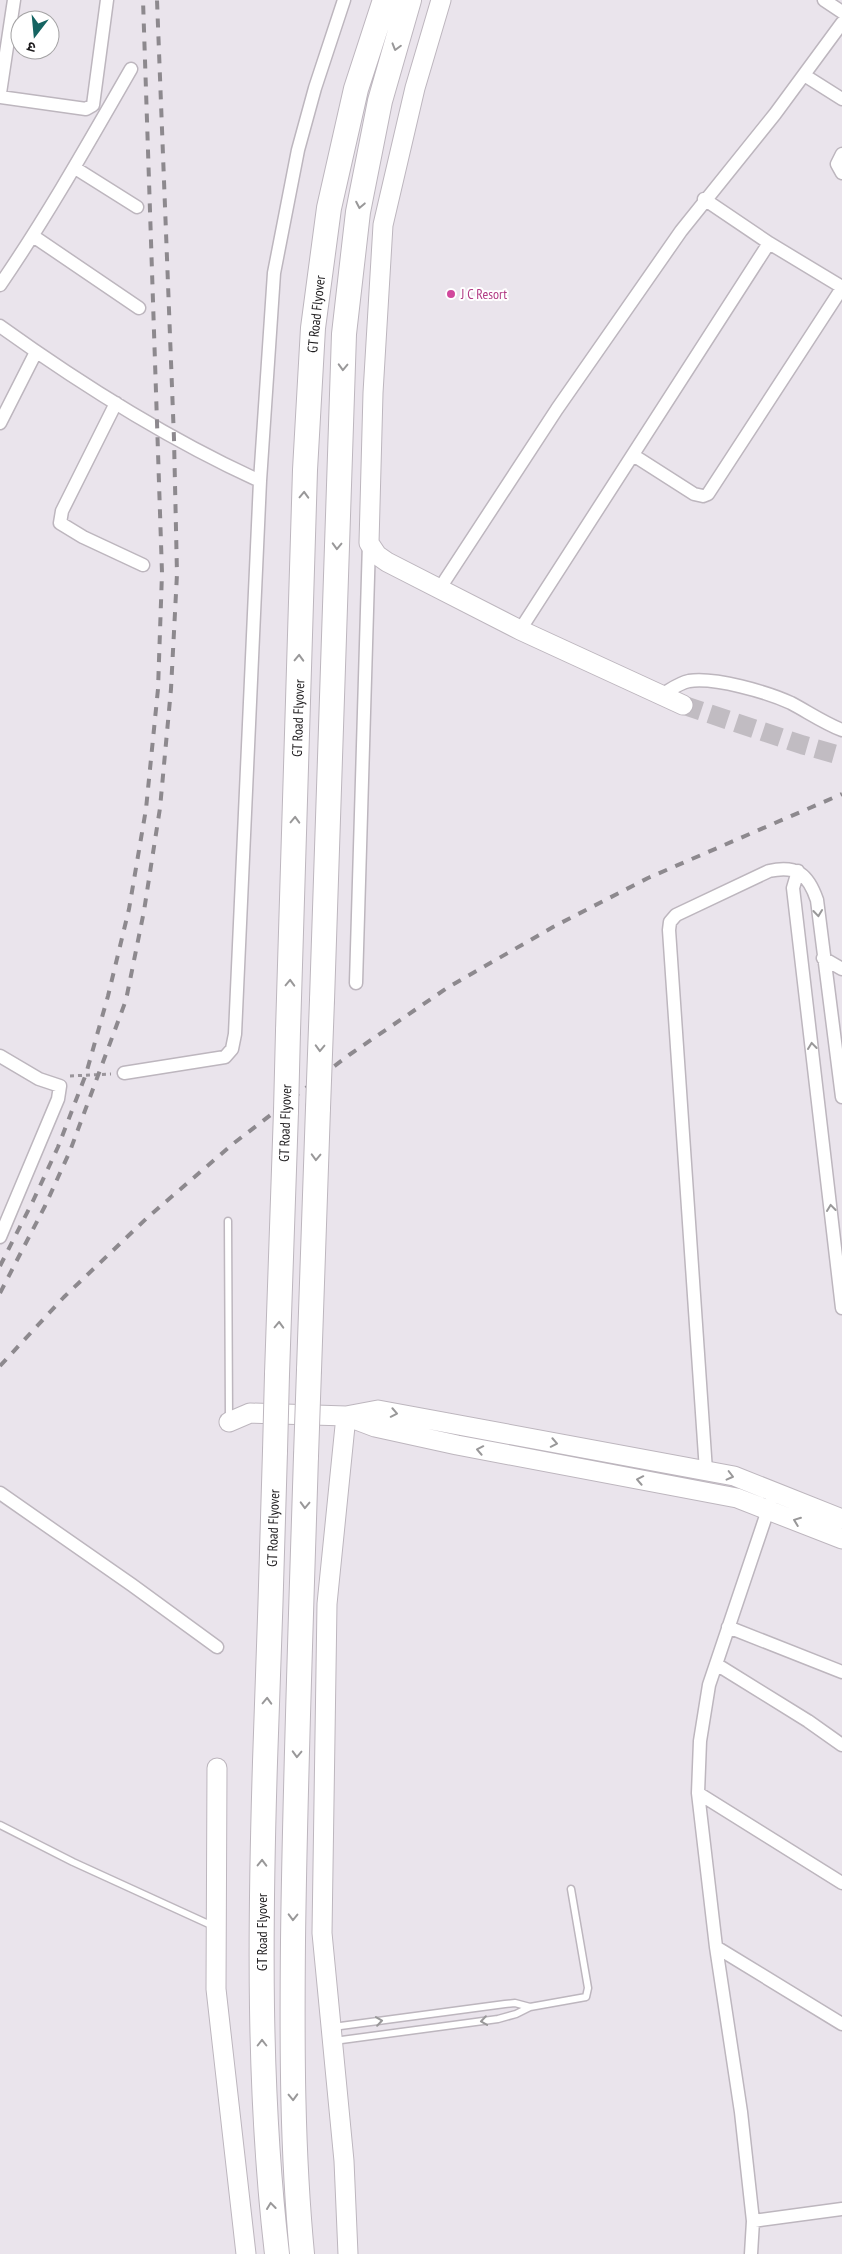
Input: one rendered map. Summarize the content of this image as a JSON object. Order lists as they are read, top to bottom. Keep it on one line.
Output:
{"streets":{"highway":["GT Road Flyover"]},"places":["J C Resort"],"north":"bottom"}
